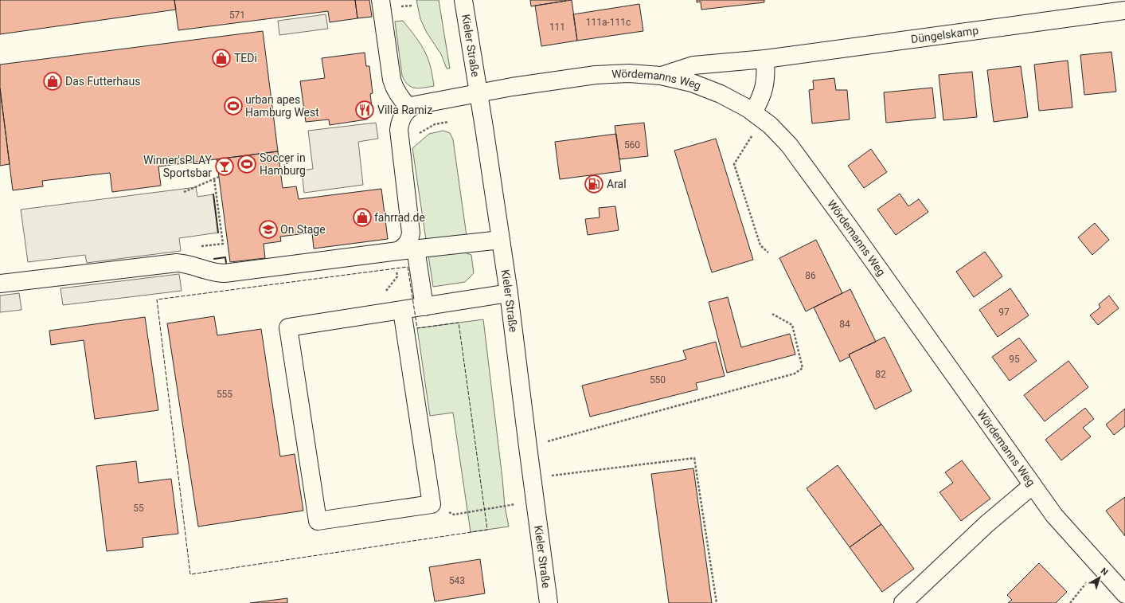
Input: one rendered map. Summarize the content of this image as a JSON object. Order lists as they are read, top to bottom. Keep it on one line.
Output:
{"streets":{"street":["Düngelskamp","Kieler Straße","Wördemanns Weg"]},"crossings":[["Düngelskamp","Wördemanns Weg"],["Kieler Straße","Wördemanns Weg"]],"places":{"shop":["TEDi","Das Futterhaus","fahrrad.de"],"sports":["urban apes Hamburg West","Soccer in Hamburg"],"restaurant":["Villa Ramiz"],"bar":["Winner'sPLAY Sportsbar"],"fuel station":["Aral"],"school or university":["On Stage"]},"house_numbers":["571","111a-111c","111","560","86","97","84","95","82","550","555","55","543"],"north":"top right"}
